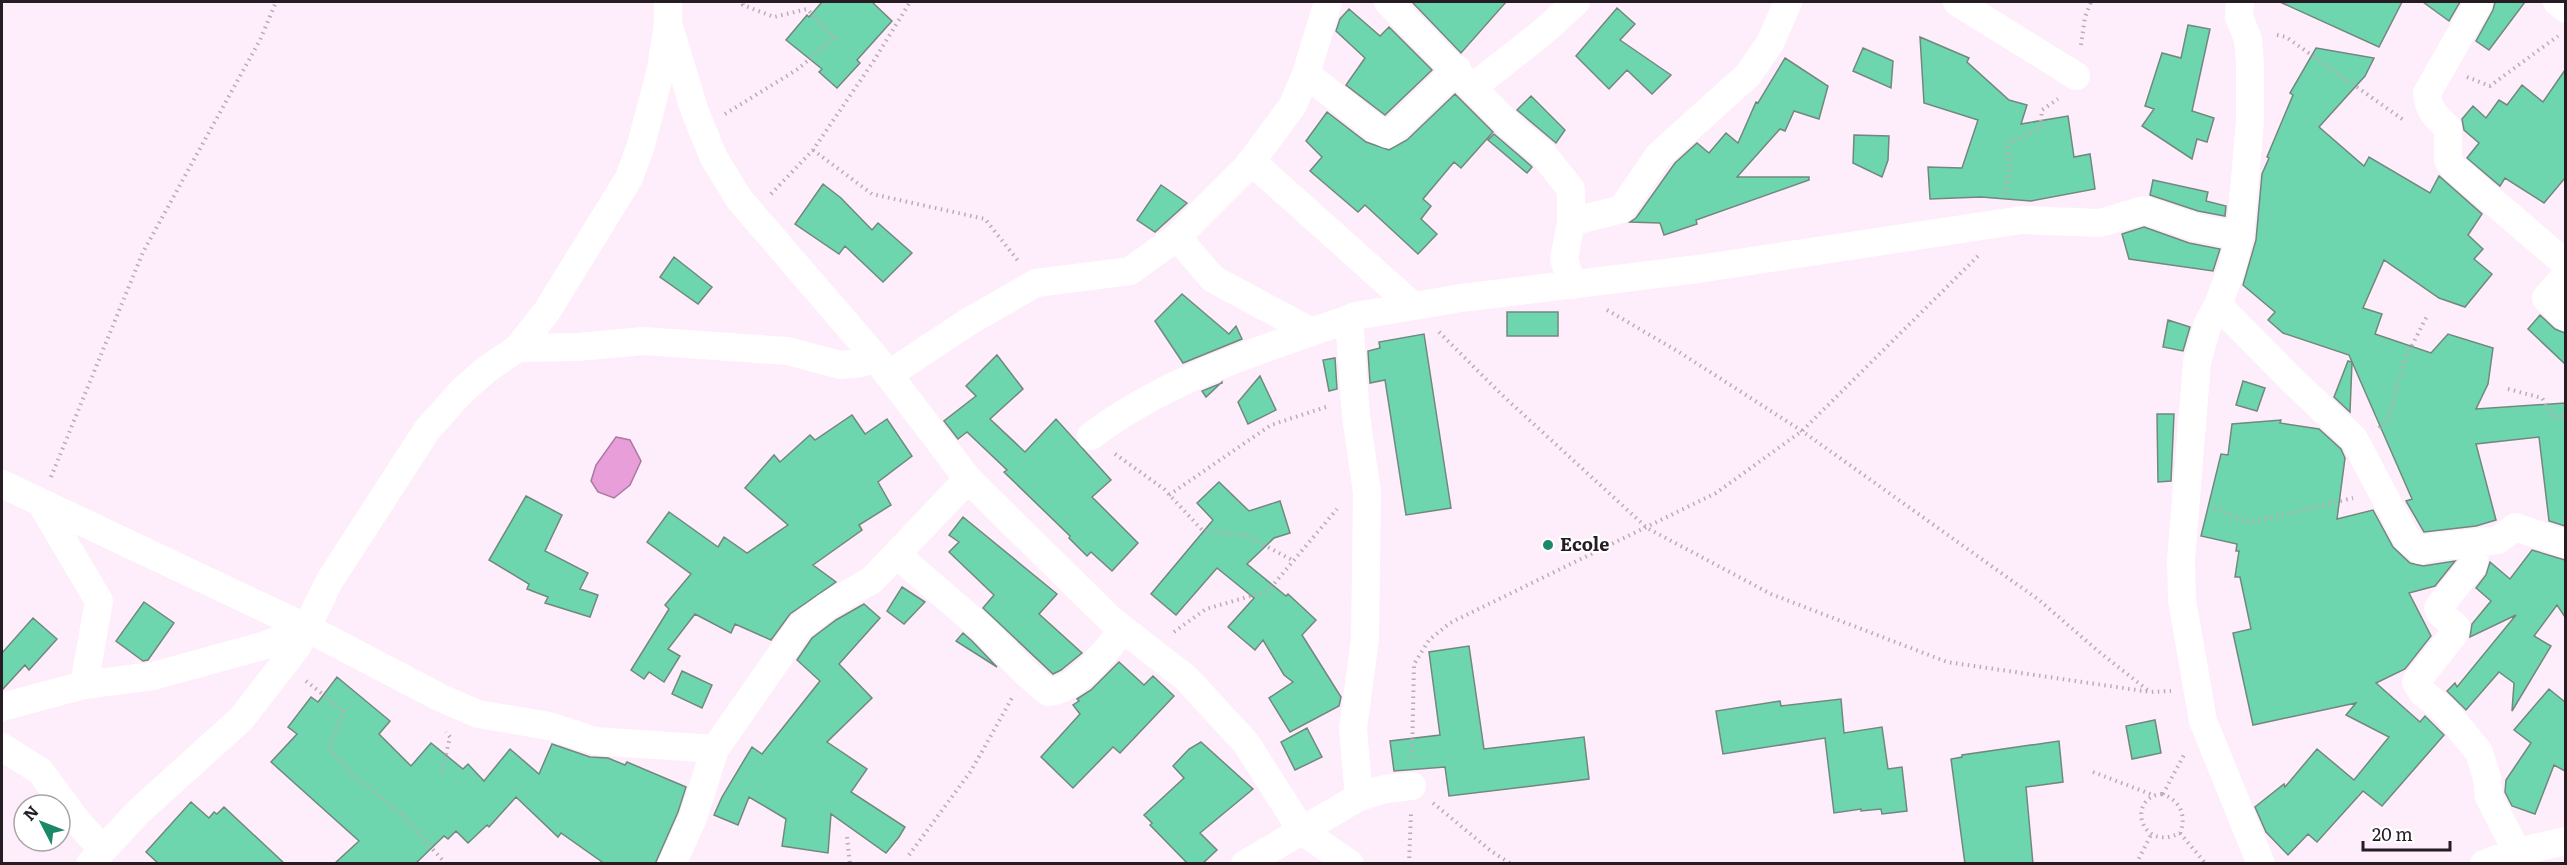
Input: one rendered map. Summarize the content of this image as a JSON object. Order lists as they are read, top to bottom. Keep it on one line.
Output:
{"places":["Ecole"],"scale_bar":"20 m","north":"top left"}
